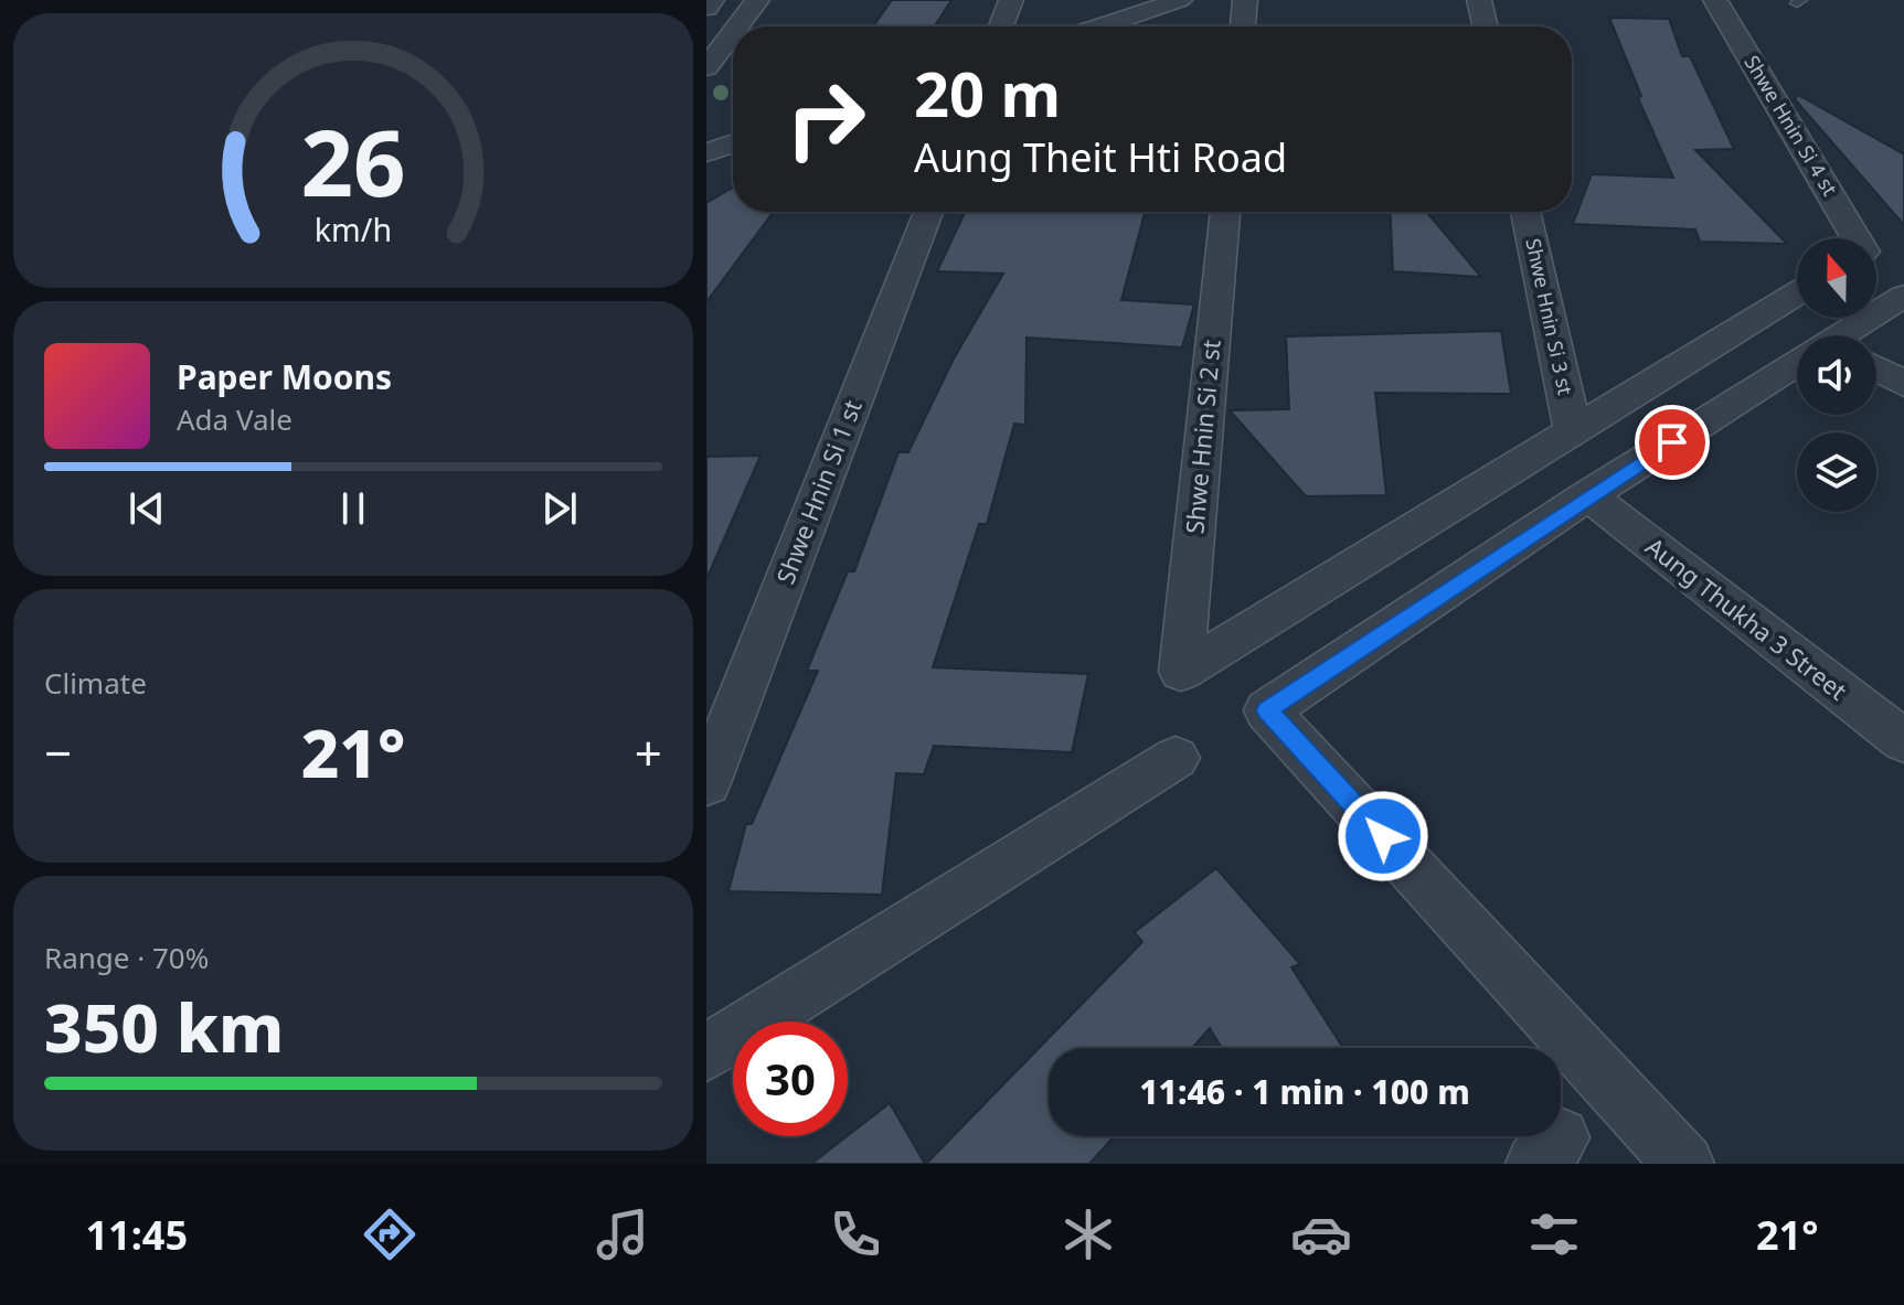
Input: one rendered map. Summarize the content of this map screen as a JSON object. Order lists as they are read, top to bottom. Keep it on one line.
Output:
{"streets":{"street":["Shwe Hnin Si 4 st","Shwe Hnin Si 3 st","Shwe Hnin Si 2 st","Shwe Hnin Si 1 st","Aung Thukha 3 Street"]},"crossings":[["Shwe Hnin Si 3 st","Shwe Hnin Si 2 st"]],"north":"top","page":{"turn":["20 m","Aung Theit Hti Road"],"song":["Paper Moons","Ada Vale"],"tile":["Climate",["Range · 70%","350 km"]],"heat":["−","21°","+"],"limit":"30","trip":"11:46 · 1 min · 100 m","tabs":["11:45","21°"],"gauge":["26","km/h"]}}
